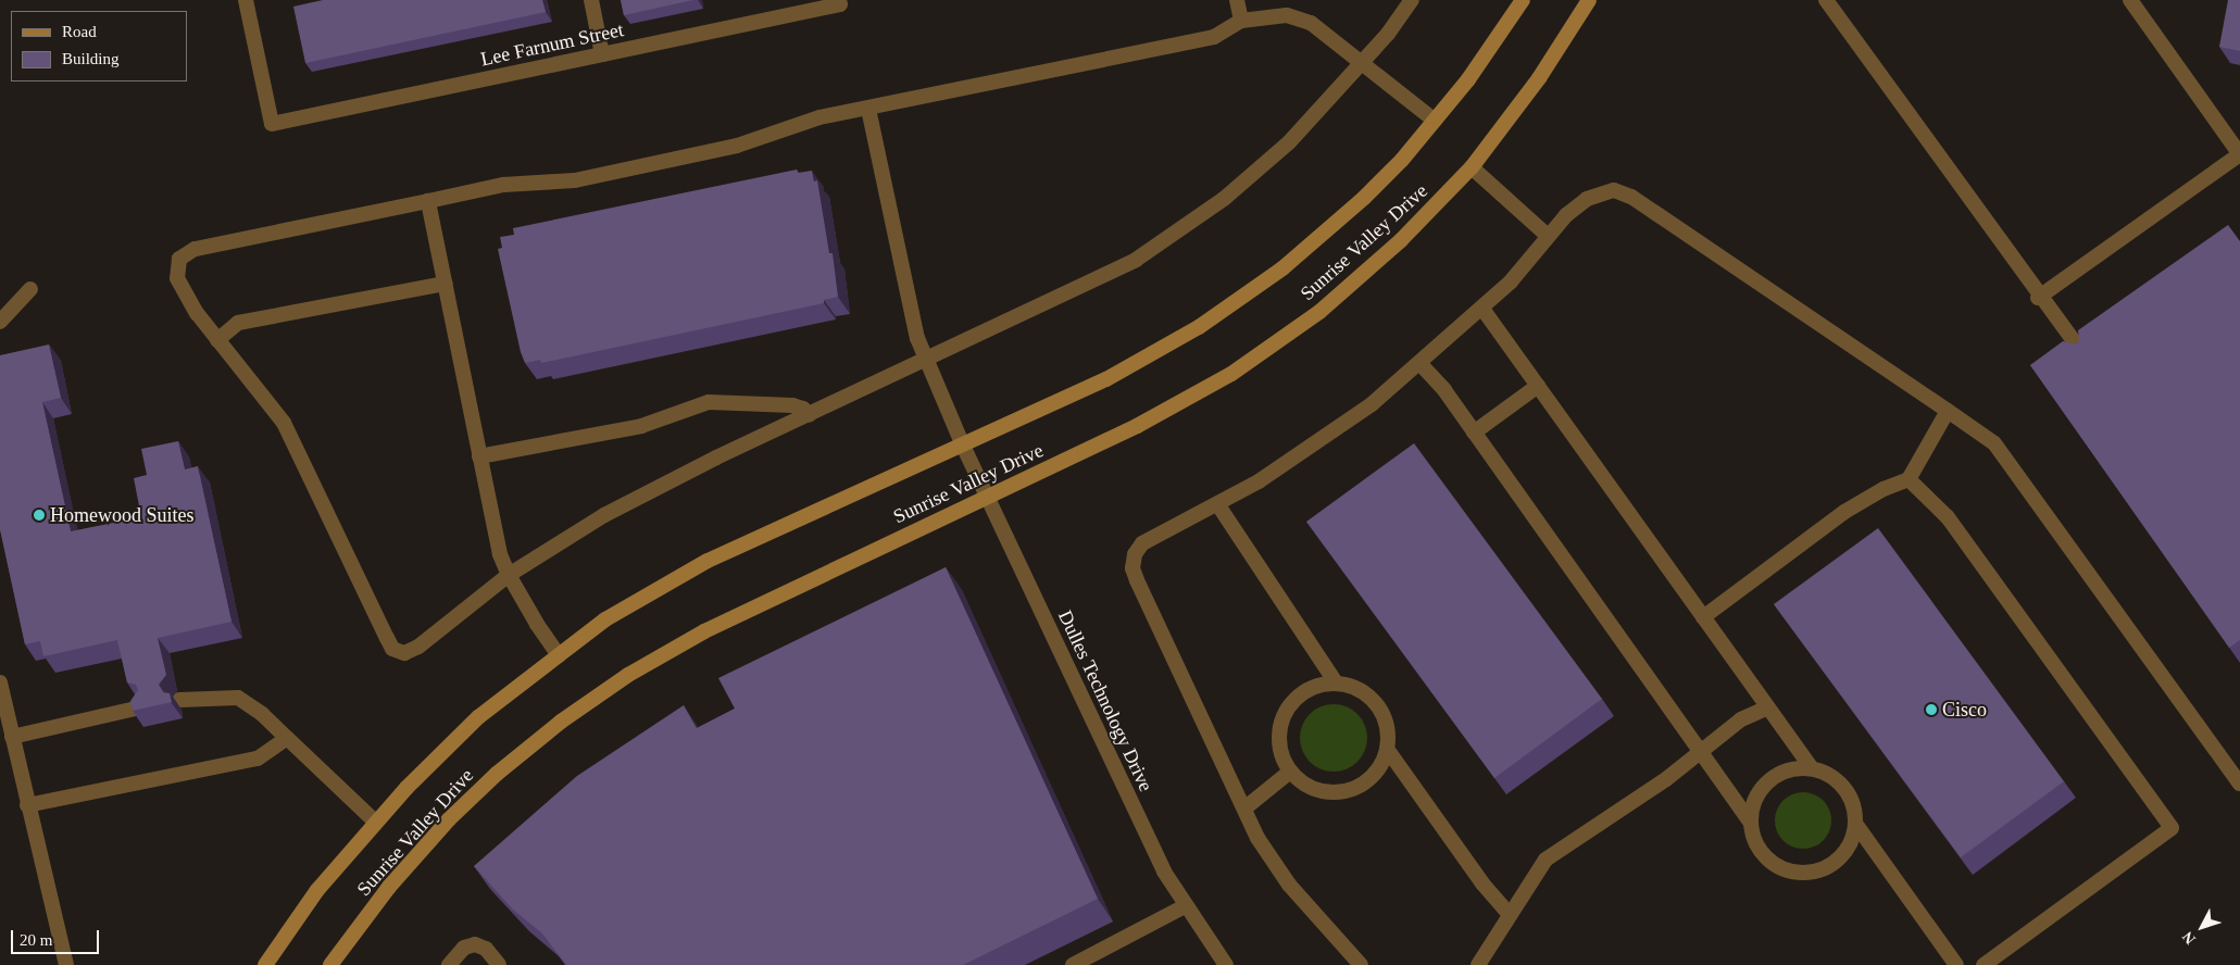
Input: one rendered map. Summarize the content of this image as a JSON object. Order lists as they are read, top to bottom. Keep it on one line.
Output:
{"streets":{"main road":["Sunrise Valley Drive"],"street":["Lee Farnum Street","Dulles Technology Drive"]},"crossings":[["Sunrise Valley Drive","Dulles Technology Drive"]],"places":["Homewood Suites","Cisco"],"legend":["Road","Building"],"scale_bar":"20 m","north":"bottom left"}
